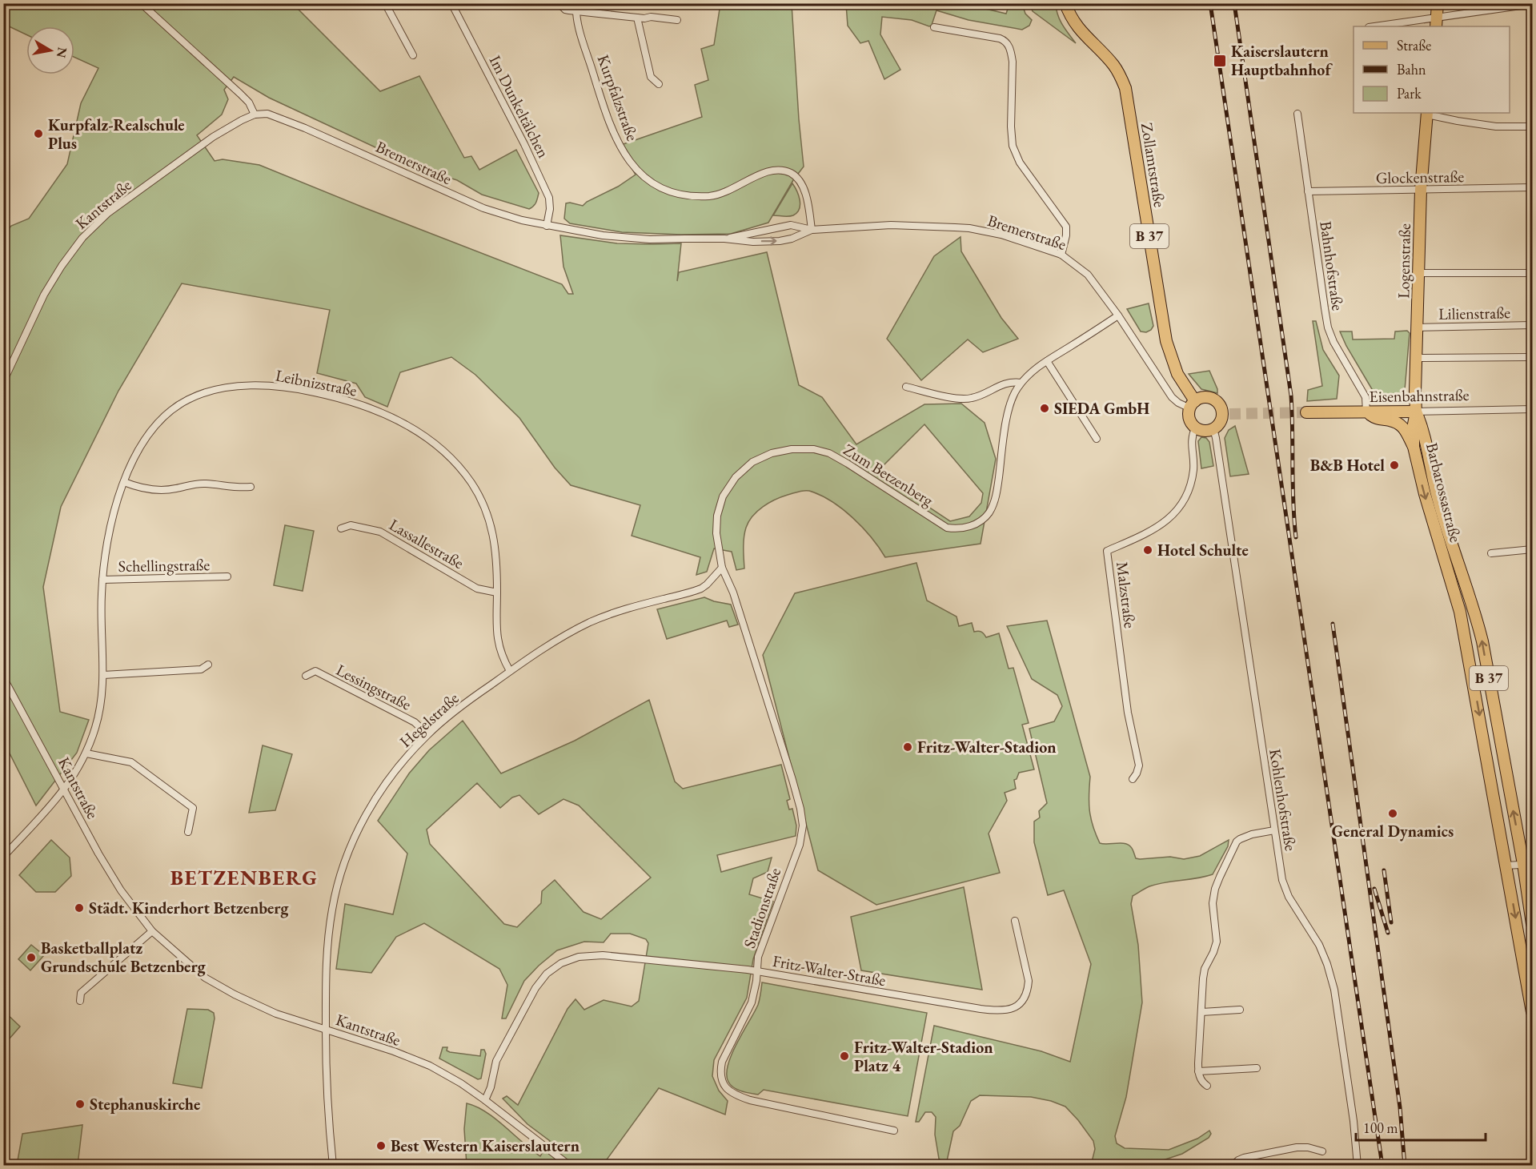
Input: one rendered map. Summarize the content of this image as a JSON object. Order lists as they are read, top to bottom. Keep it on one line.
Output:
{"streets":{"main road":["Zollamtstraße","B 37","Logenstraße","Eisenbahnstraße","Barbarossastraße"],"street":["Kurpfalzstraße","Im Dunkeltälchen","Bremerstraße","Glockenstraße","Kantstraße","Bahnhofstraße","Lilienstraße","Leibnizstraße","Zum Betzenberg","Lassallestraße","Schellingstraße","Malzstraße","Lessingstraße","Hegelstraße","Kohlenhofstraße","Stadionstraße","Fritz-Walter-Straße"]},"crossings":[["Kurpfalzstraße","Bremerstraße"],["Im Dunkeltälchen","Bremerstraße"],["Bremerstraße","Zollamtstraße"],["Bremerstraße","Kantstraße"],["Bremerstraße","Zum Betzenberg"],["Bremerstraße","Malzstraße"],["Bremerstraße","Kohlenhofstraße"],["Zollamtstraße","Malzstraße"],["Zollamtstraße","Kohlenhofstraße"],["Glockenstraße","Logenstraße"],["Glockenstraße","Bahnhofstraße"],["Kantstraße","Leibnizstraße"],["Kantstraße","Hegelstraße"],["Kantstraße","Fritz-Walter-Straße"],["B 37","Bahnhofstraße"],["B 37","Eisenbahnstraße"],["B 37","Barbarossastraße"],["Logenstraße","Lilienstraße"],["Logenstraße","Eisenbahnstraße"],["Logenstraße","Barbarossastraße"],["Bahnhofstraße","Eisenbahnstraße"],["Leibnizstraße","Lassallestraße"],["Leibnizstraße","Schellingstraße"],["Leibnizstraße","Hegelstraße"],["Eisenbahnstraße","Barbarossastraße"],["Zum Betzenberg","Hegelstraße"],["Zum Betzenberg","Stadionstraße"],["Malzstraße","Kohlenhofstraße"],["Lessingstraße","Hegelstraße"],["Hegelstraße","Stadionstraße"],["Stadionstraße","Fritz-Walter-Straße"]],"districts":["BETZENBERG"],"places":{"transit":["Kaiserslautern Hauptbahnhof"],"other":["Kurpfalz-Realschule Plus","SIEDA GmbH","B&B Hotel","Hotel Schulte","Fritz-Walter-Stadion","General Dynamics","Städt. Kinderhort Betzenberg","Basketballplatz Grundschule Betzenberg","Fritz-Walter-Stadion Platz 4","Stephanuskirche","Best Western Kaiserslautern"]},"legend":["Straße","Bahn","Park"],"scale_bar":"100 m","north":"right"}
